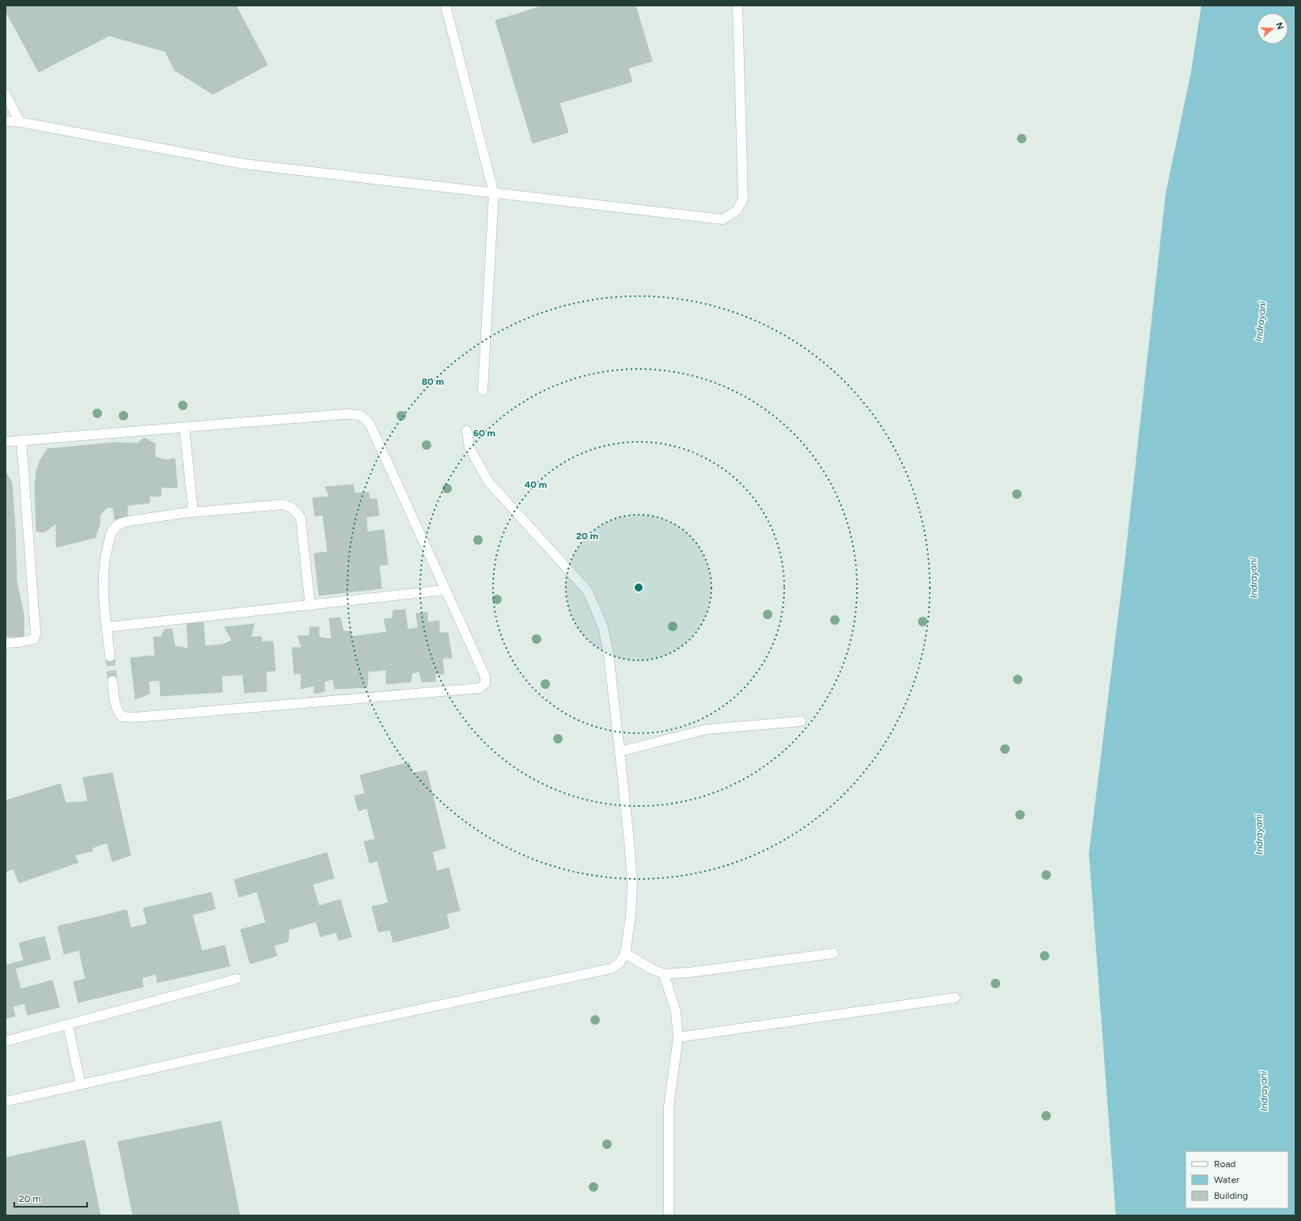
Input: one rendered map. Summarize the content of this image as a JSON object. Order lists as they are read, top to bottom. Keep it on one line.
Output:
{"water":["Indrayani"],"legend":["Road","Water","Building"],"scale_bar":"20 m","north":"right","rings":["80 m","60 m","40 m","20 m"]}
